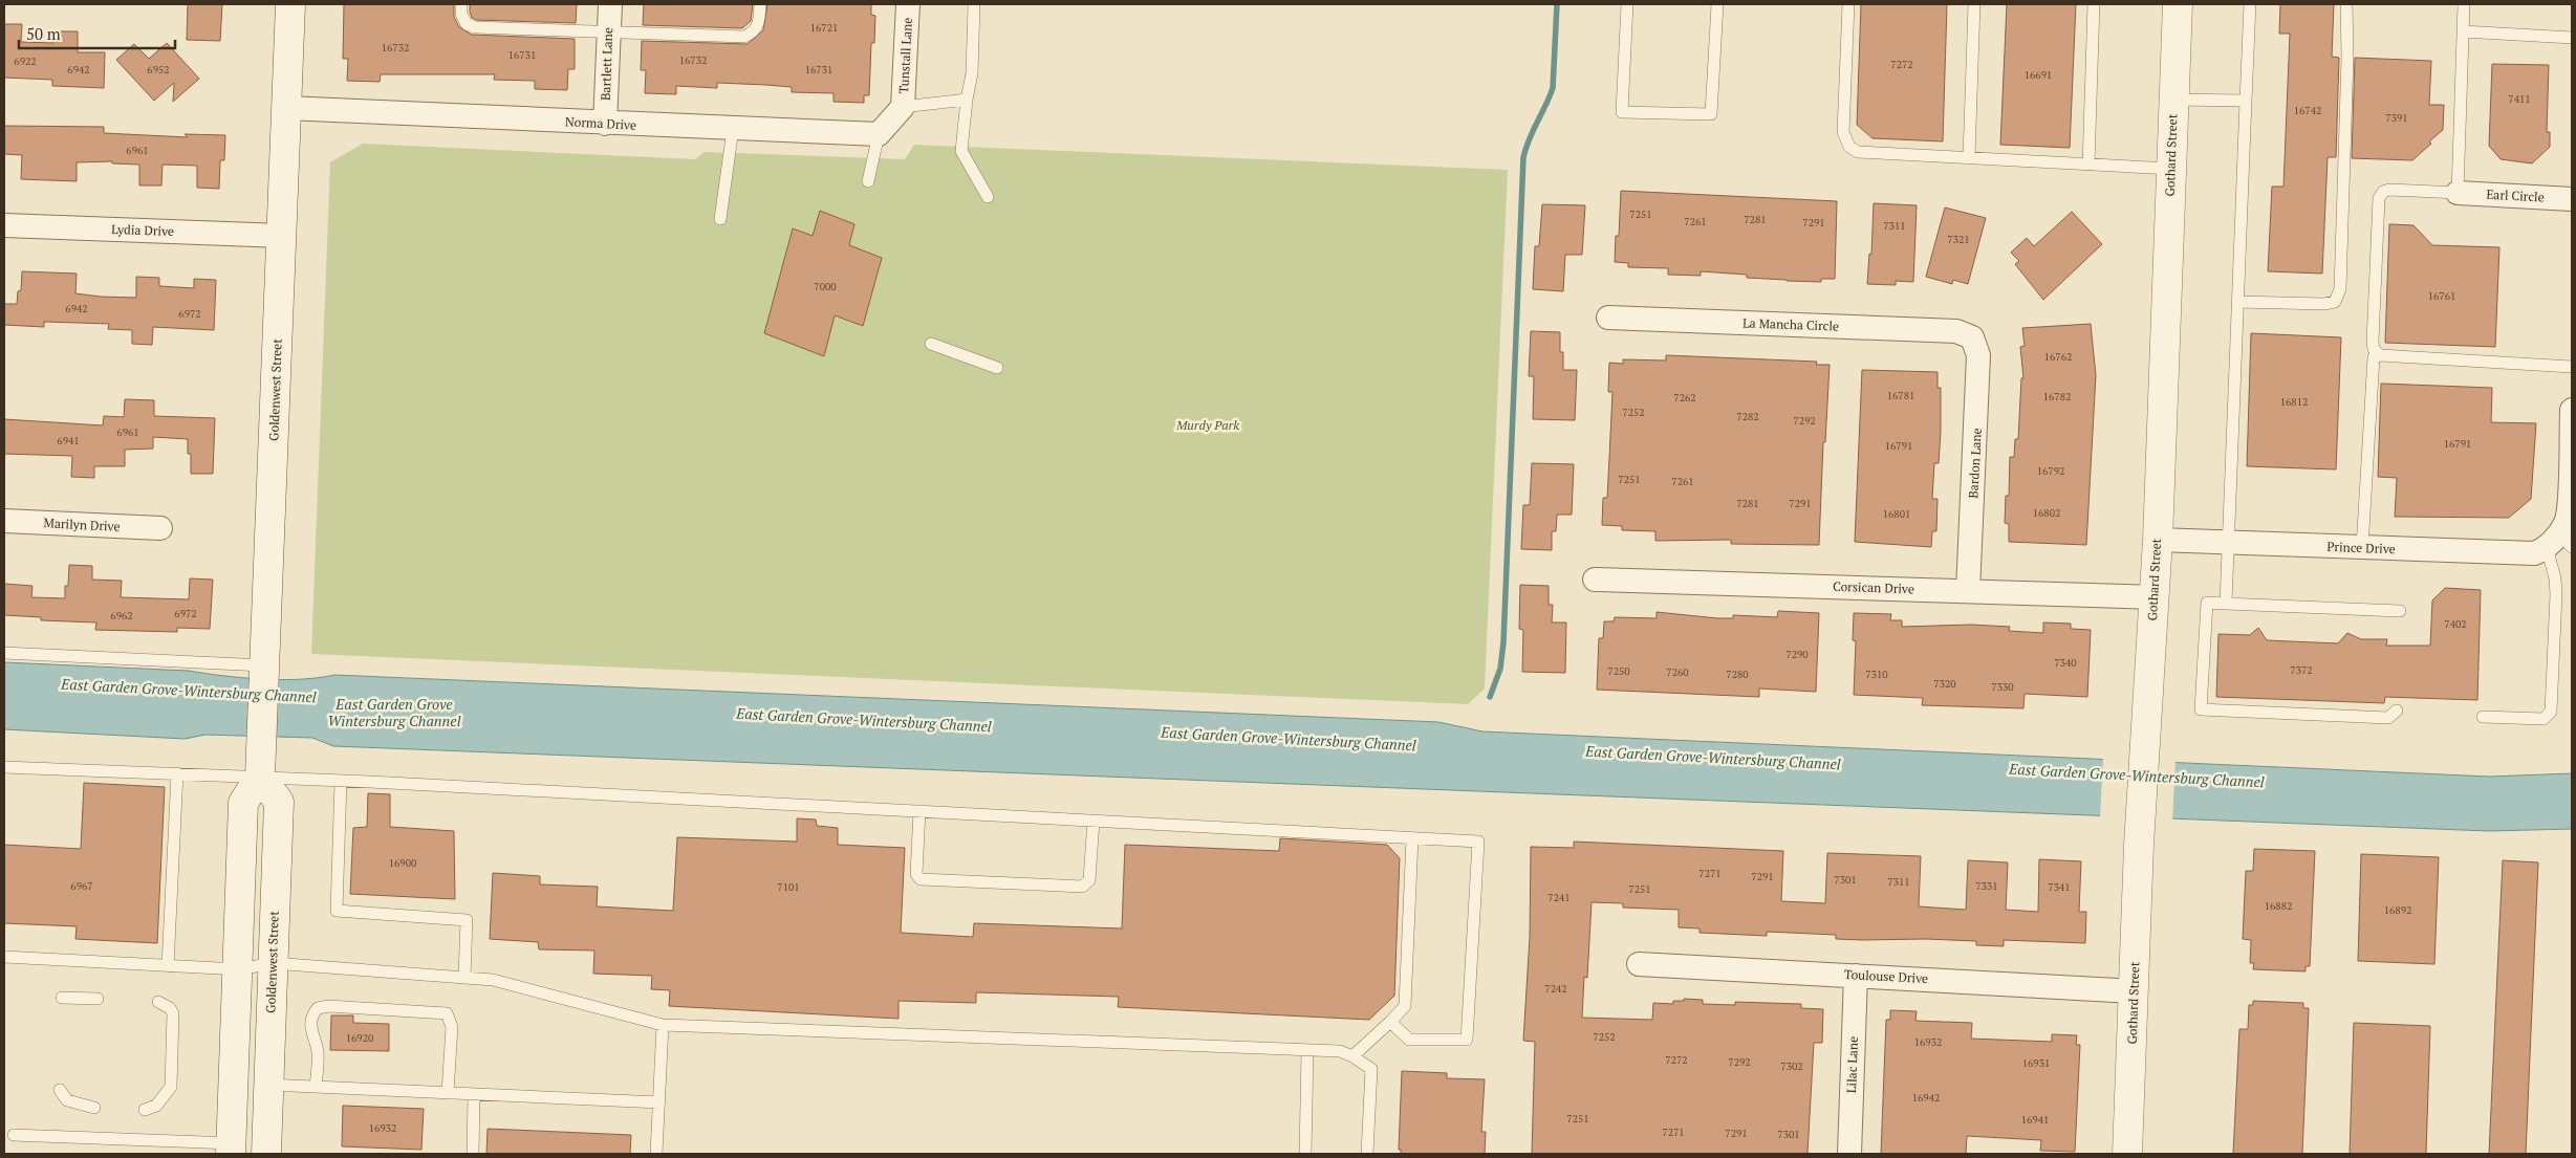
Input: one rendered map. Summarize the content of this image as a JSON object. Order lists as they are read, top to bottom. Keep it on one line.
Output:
{"streets":{"main road":["Gothard Street","Goldenwest Street"],"street":["Tunstall Lane","Bartlett Lane","Norma Drive","Earl Circle","Lydia Drive","La Mancha Circle","Bardon Lane","Marilyn Drive","Prince Drive","Corsican Drive","Toulouse Drive","Lilac Lane"]},"crossings":[["Bartlett Lane","Norma Drive"],["Norma Drive","Goldenwest Street"],["Gothard Street","Prince Drive"],["Gothard Street","Corsican Drive"],["Gothard Street","Toulouse Drive"],["Lydia Drive","Goldenwest Street"],["La Mancha Circle","Bardon Lane"],["Bardon Lane","Corsican Drive"],["Toulouse Drive","Lilac Lane"]],"water":["East Garden Grove-Wintersburg Channel","East Garden Grove Wintersburg Channel"],"parks":["Murdy Park"],"house_numbers":["16721","16732","16731","16732","6922","7272","6942","6952","16731","16691","7411","16742","7391","6961","7251","7281","7261","7291","7311","7321","7000","16761","6942","6972","16762","16781","16782","7262","16812","7252","7282","7292","6961","6941","16791","16791","16792","7251","7261","7281","7291","16802","16801","6972","6962","7402","7290","7340","7372","7250","7260","7280","7310","7320","7330","16900","7271","7291","7301","7311","6967","7331","7101","7341","7251","7241","16882","16892","7242","7252","16920","16932","7272","7292","16931","7302","16942","7251","16941","16932","7271","7291","7301"],"scale_bar":"50 m"}
